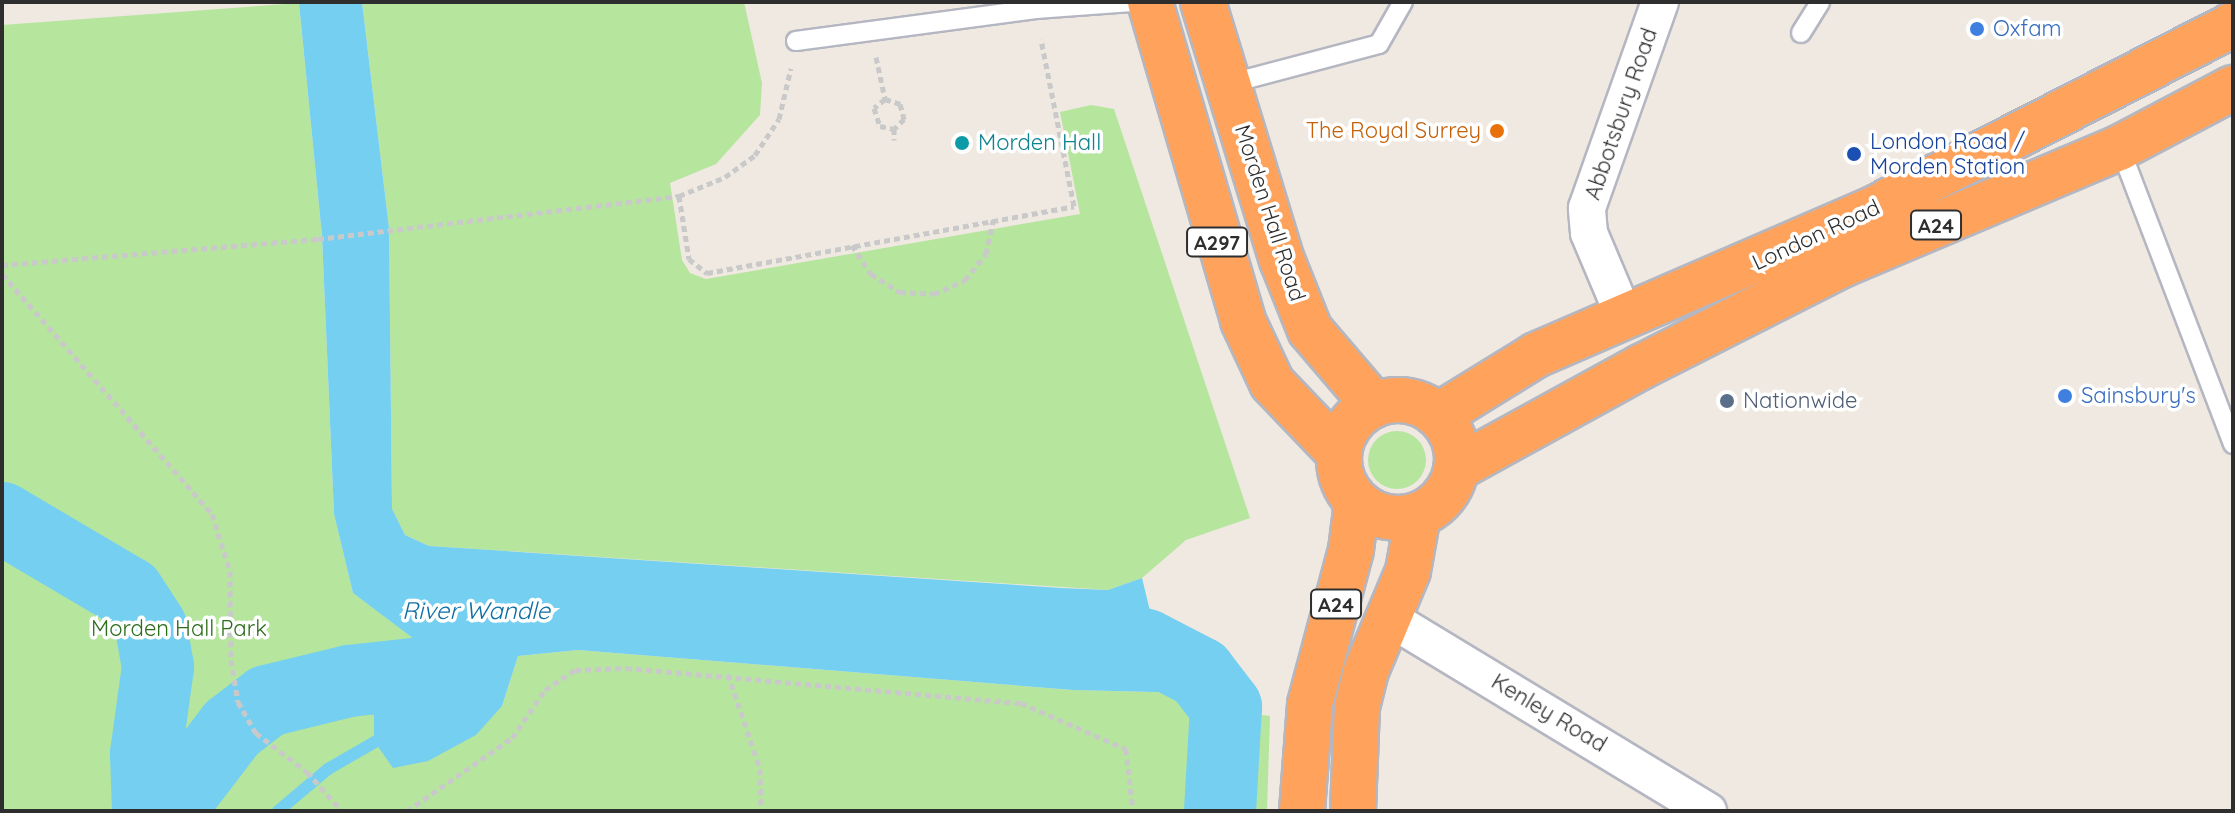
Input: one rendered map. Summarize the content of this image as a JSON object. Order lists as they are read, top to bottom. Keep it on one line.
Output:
{"streets":{"highway":["Morden Hall Road","A24","London Road","A297"],"street":["Abbotsbury Road","Kenley Road"]},"crossings":[["Abbotsbury Road","London Road"],["Morden Hall Road","A24"],["Morden Hall Road","London Road"],["Morden Hall Road","A297"],["A24","London Road"],["A24","A297"],["A24","Kenley Road"],["London Road","A297"]],"water":["River Wandle"],"parks":["Morden Hall Park"],"places":["Oxfam","The Royal Surrey","Morden Hall","London Road / Morden Station","Sainsbury's","Nationwide"]}
